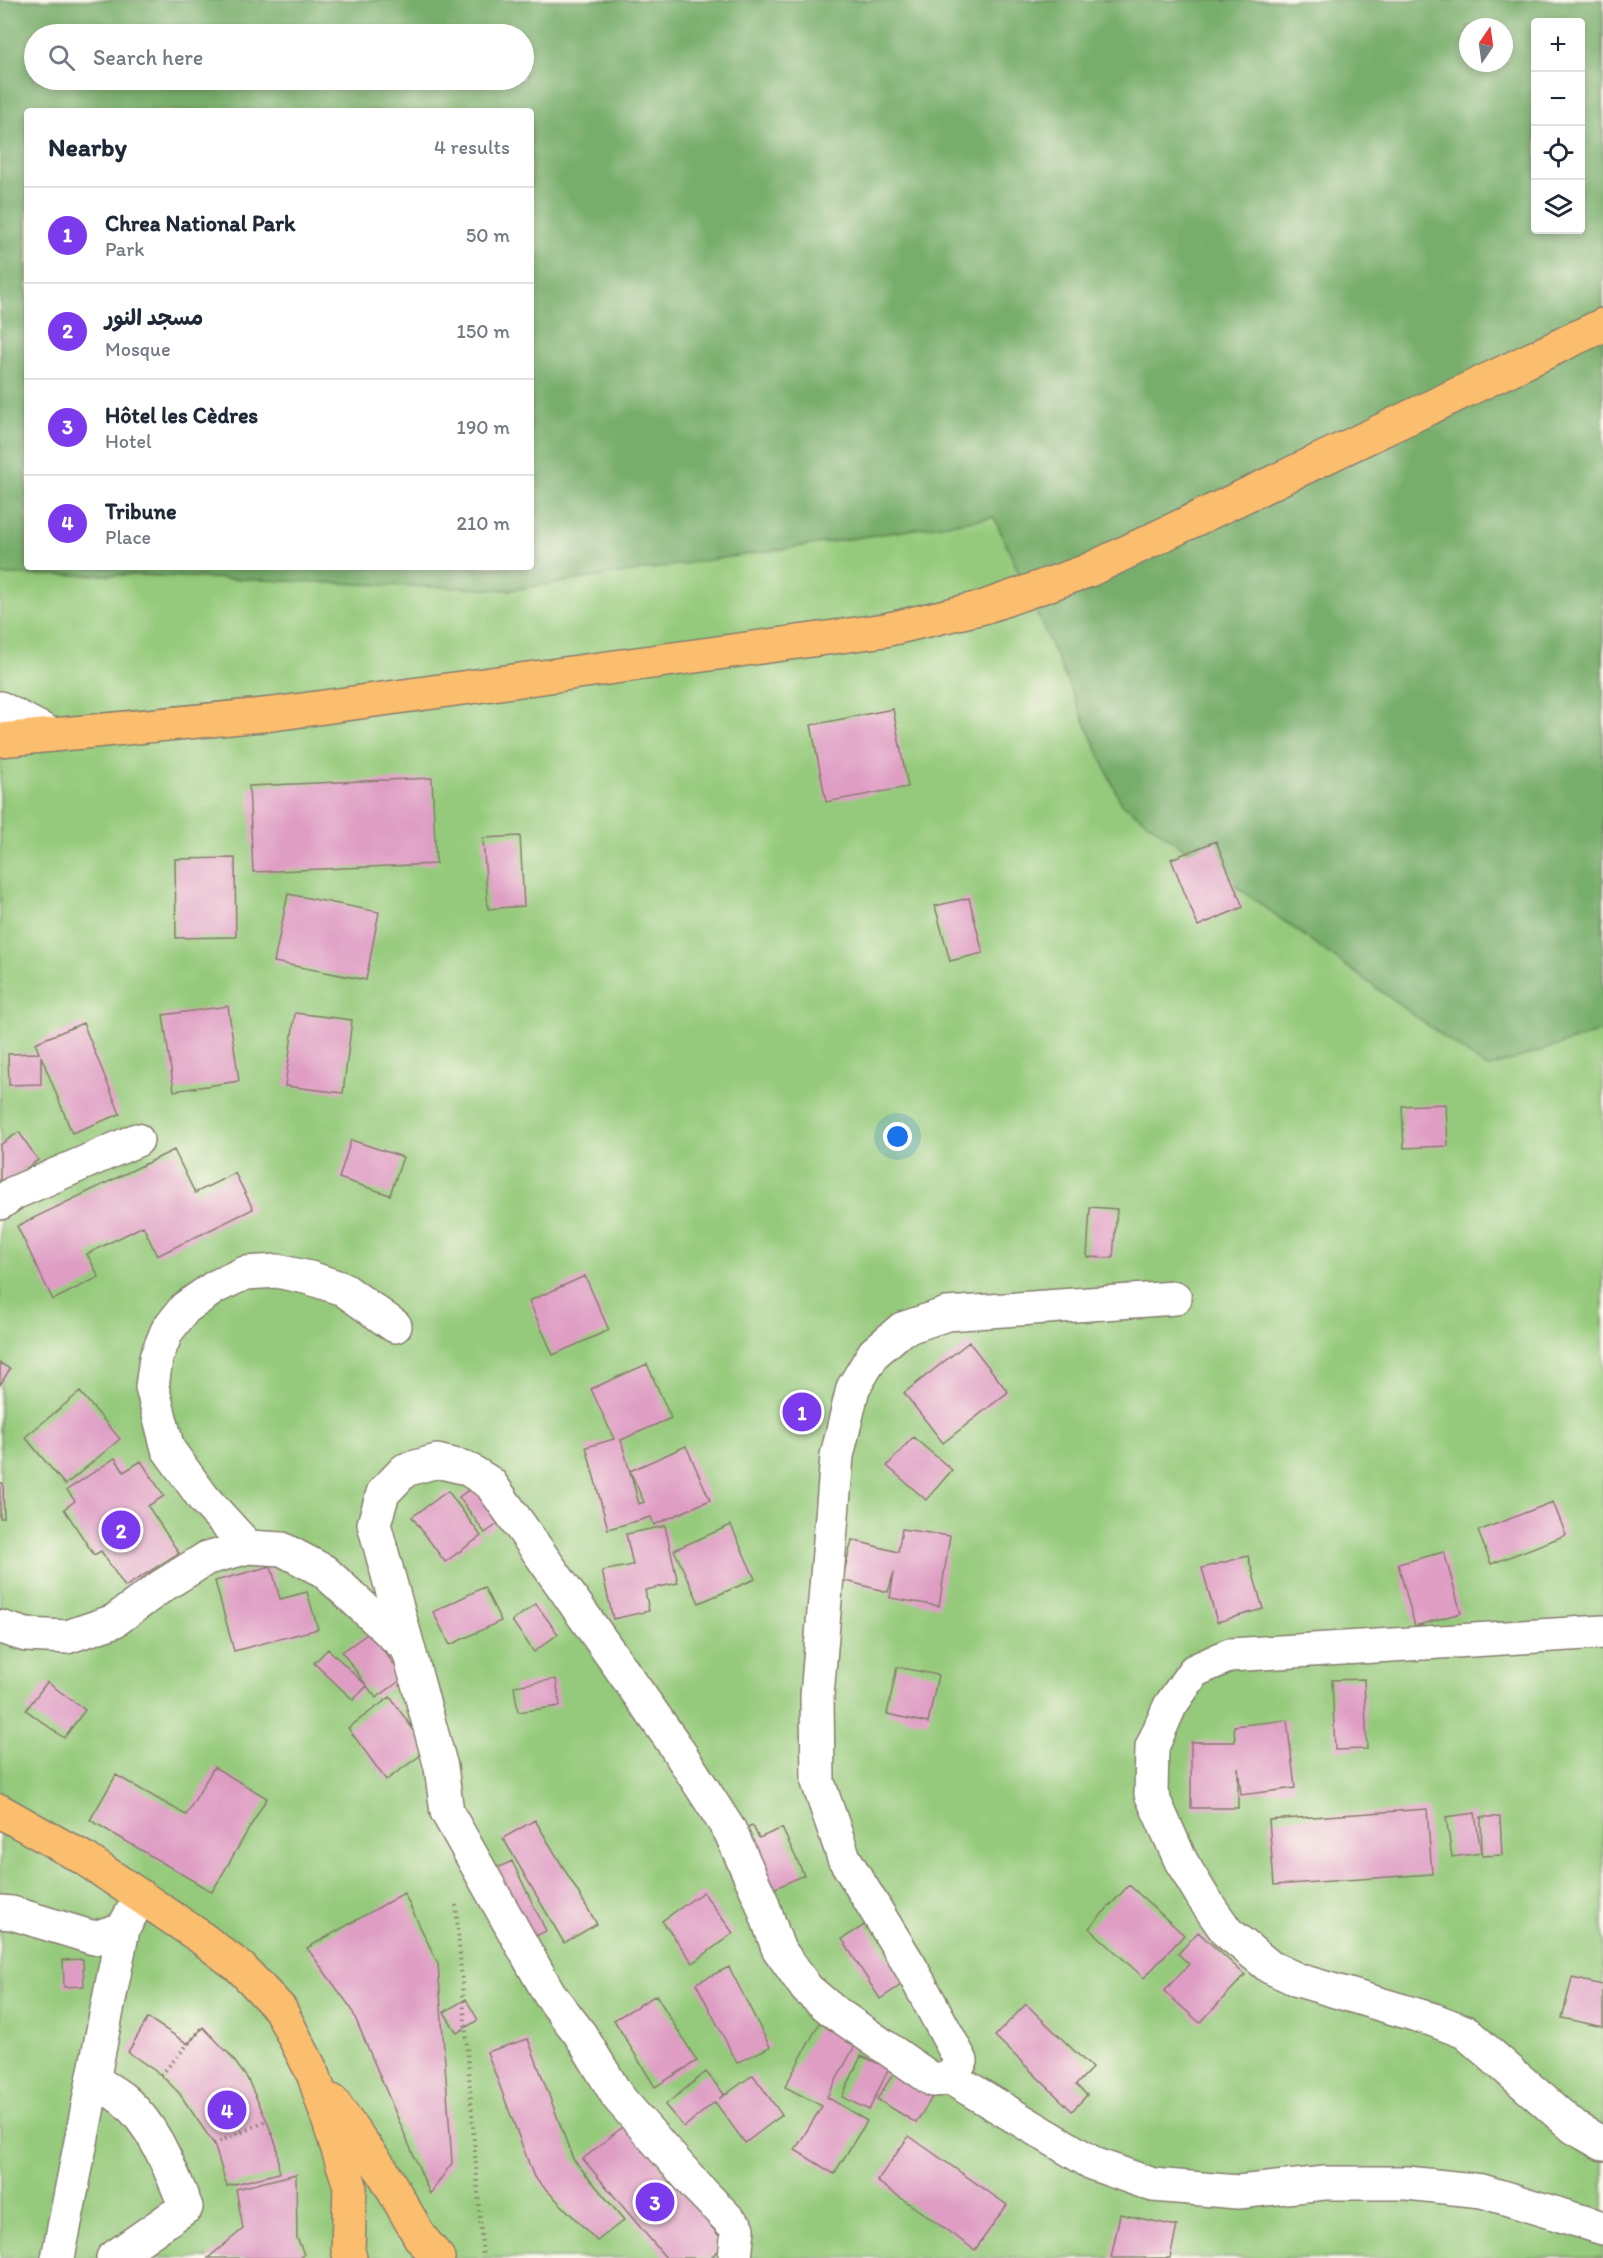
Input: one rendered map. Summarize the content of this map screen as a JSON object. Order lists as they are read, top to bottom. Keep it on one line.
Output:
{"north":"top","page":{"map_buttons":["+","−"],"search":"Search here","heading":["Nearby","4 results"],"list":[{"mark":"1","name":"Chrea National Park","note":"Park","value":"50 m"},{"mark":"2","name":"مسجد النور","note":"Mosque","value":"150 m"},{"mark":"3","name":"Hôtel les Cèdres","note":"Hotel","value":"190 m"},{"mark":"4","name":"Tribune","note":"Place","value":"210 m"}],"pins":["1","2","4","3"]}}
